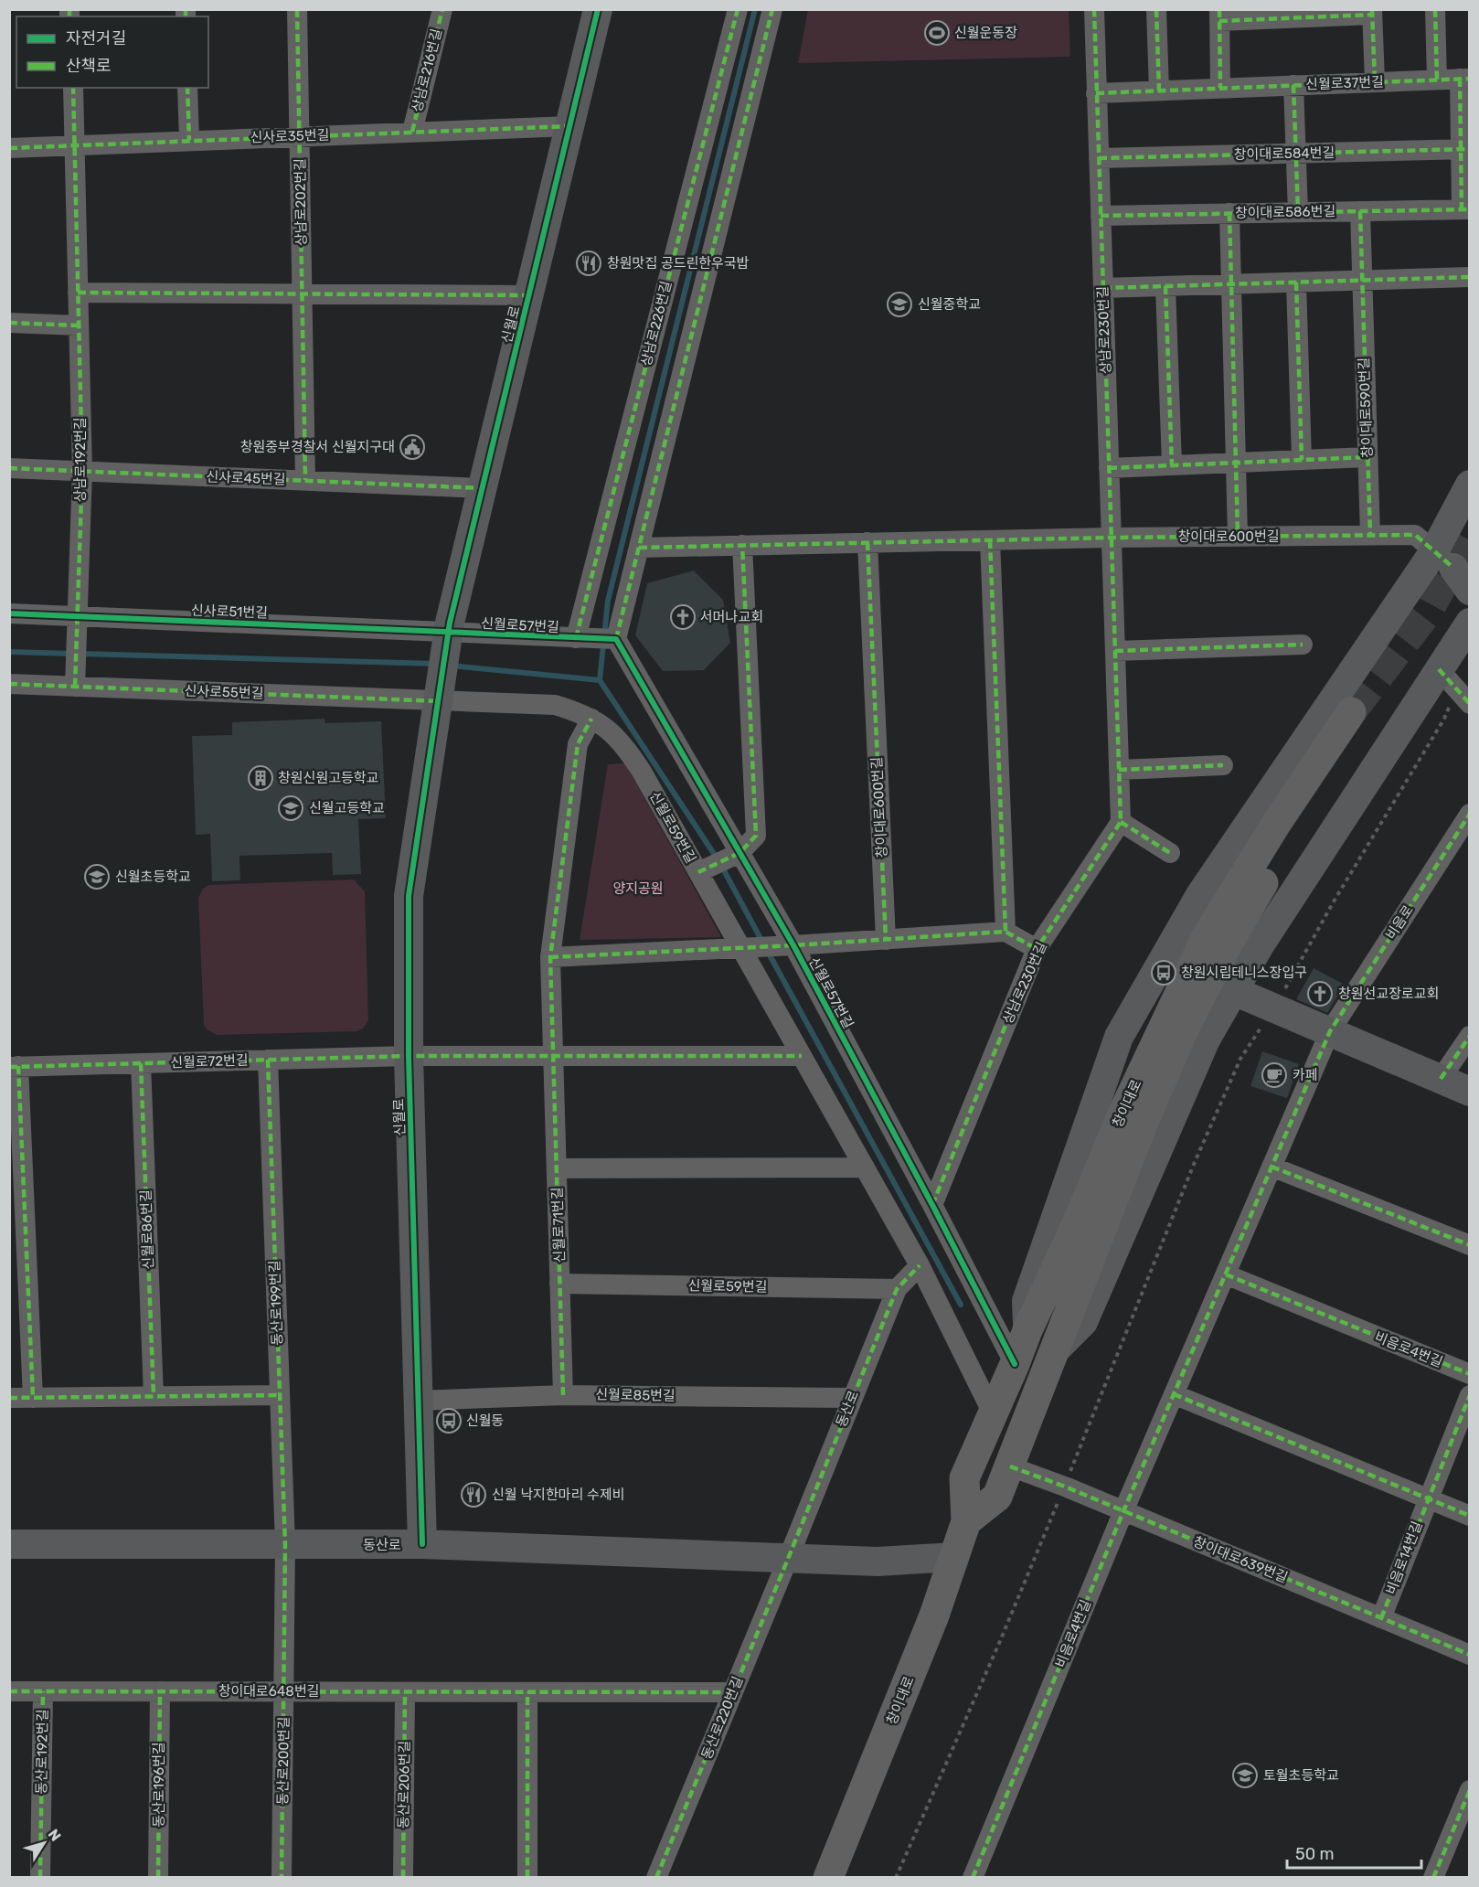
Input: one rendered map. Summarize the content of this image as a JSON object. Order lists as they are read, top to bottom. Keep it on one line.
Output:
{"streets":{"main road":["창이대로"],"street":["상남로216번길","신월로37번길","신사로35번길","창이대로584번길","상남로202번길","창이대로586번길","상남로226번길","신월로","상남로230번길","창이대로590번길","상남로192번길","신사로45번길","창이대로600번길","신사로51번길","신월로57번길","신사로55번길","신월로59번길","비음로","신월로72번길","신월로71번길","신월로86번길","동산로199번길","비음로4번길","신월로85번길","동산로","비음로14번길","창이대로639번길","창이대로648번길","동산로220번길","동산로192번길","동산로200번길","동산로196번길","동산로206번길"]},"crossings":[["상남로216번길","신사로35번길"],["신월로37번길","상남로230번길"],["신사로35번길","상남로202번길"],["신사로35번길","신월로"],["신사로35번길","상남로192번길"],["창이대로584번길","상남로230번길"],["상남로202번길","신사로45번길"],["창이대로586번길","상남로230번길"],["창이대로586번길","창이대로590번길"],["상남로226번길","신월로57번길"],["신월로","신사로45번길"],["신월로","신사로51번길"],["신월로","신월로57번길"],["신월로","신사로55번길"],["신월로","신월로59번길"],["신월로","신월로72번길"],["신월로","신월로85번길"],["신월로","동산로"],["상남로230번길","창이대로600번길"],["상남로230번길","신월로57번길"],["창이대로590번길","창이대로600번길"],["상남로192번길","신사로45번길"],["상남로192번길","신사로51번길"],["상남로192번길","신사로55번길"],["창이대로600번길","신월로57번길"],["신사로51번길","신월로57번길"],["신월로57번길","창이대로"],["신사로55번길","신월로59번길"],["신월로59번길","창이대로"],["신월로59번길","신월로71번길"],["신월로59번길","동산로"],["비음로","비음로4번길"],["신월로72번길","신월로86번길"],["신월로72번길","동산로199번길"],["창이대로","동산로"],["창이대로","창이대로639번길"],["신월로71번길","신월로85번길"],["동산로199번길","동산로"],["동산로199번길","동산로200번길"],["비음로4번길","창이대로639번길"],["신월로85번길","동산로"],["동산로","동산로220번길"],["동산로","동산로200번길"],["비음로14번길","창이대로639번길"],["창이대로648번길","동산로220번길"],["창이대로648번길","동산로192번길"],["창이대로648번길","동산로200번길"],["창이대로648번길","동산로196번길"],["창이대로648번길","동산로206번길"]],"parks":["양지공원"],"places":{"sports":["신월운동장"],"restaurant":["창원맛집 공드린한우국밥","신월 낙지한마리 수제비"],"school or university":["신월중학교","신월고등학교","신월초등학교","토월초등학교"],"public building":["창원중부경찰서 신월지구대"],"church":["서머나교회","창원선교장로교회"],"building":["창원신원고등학교"],"bus stop":["창원시립테니스장입구","신월동"],"cafe":["카페"]},"legend":["자전거길","산책로"],"scale_bar":"50 m","north":"top right"}
